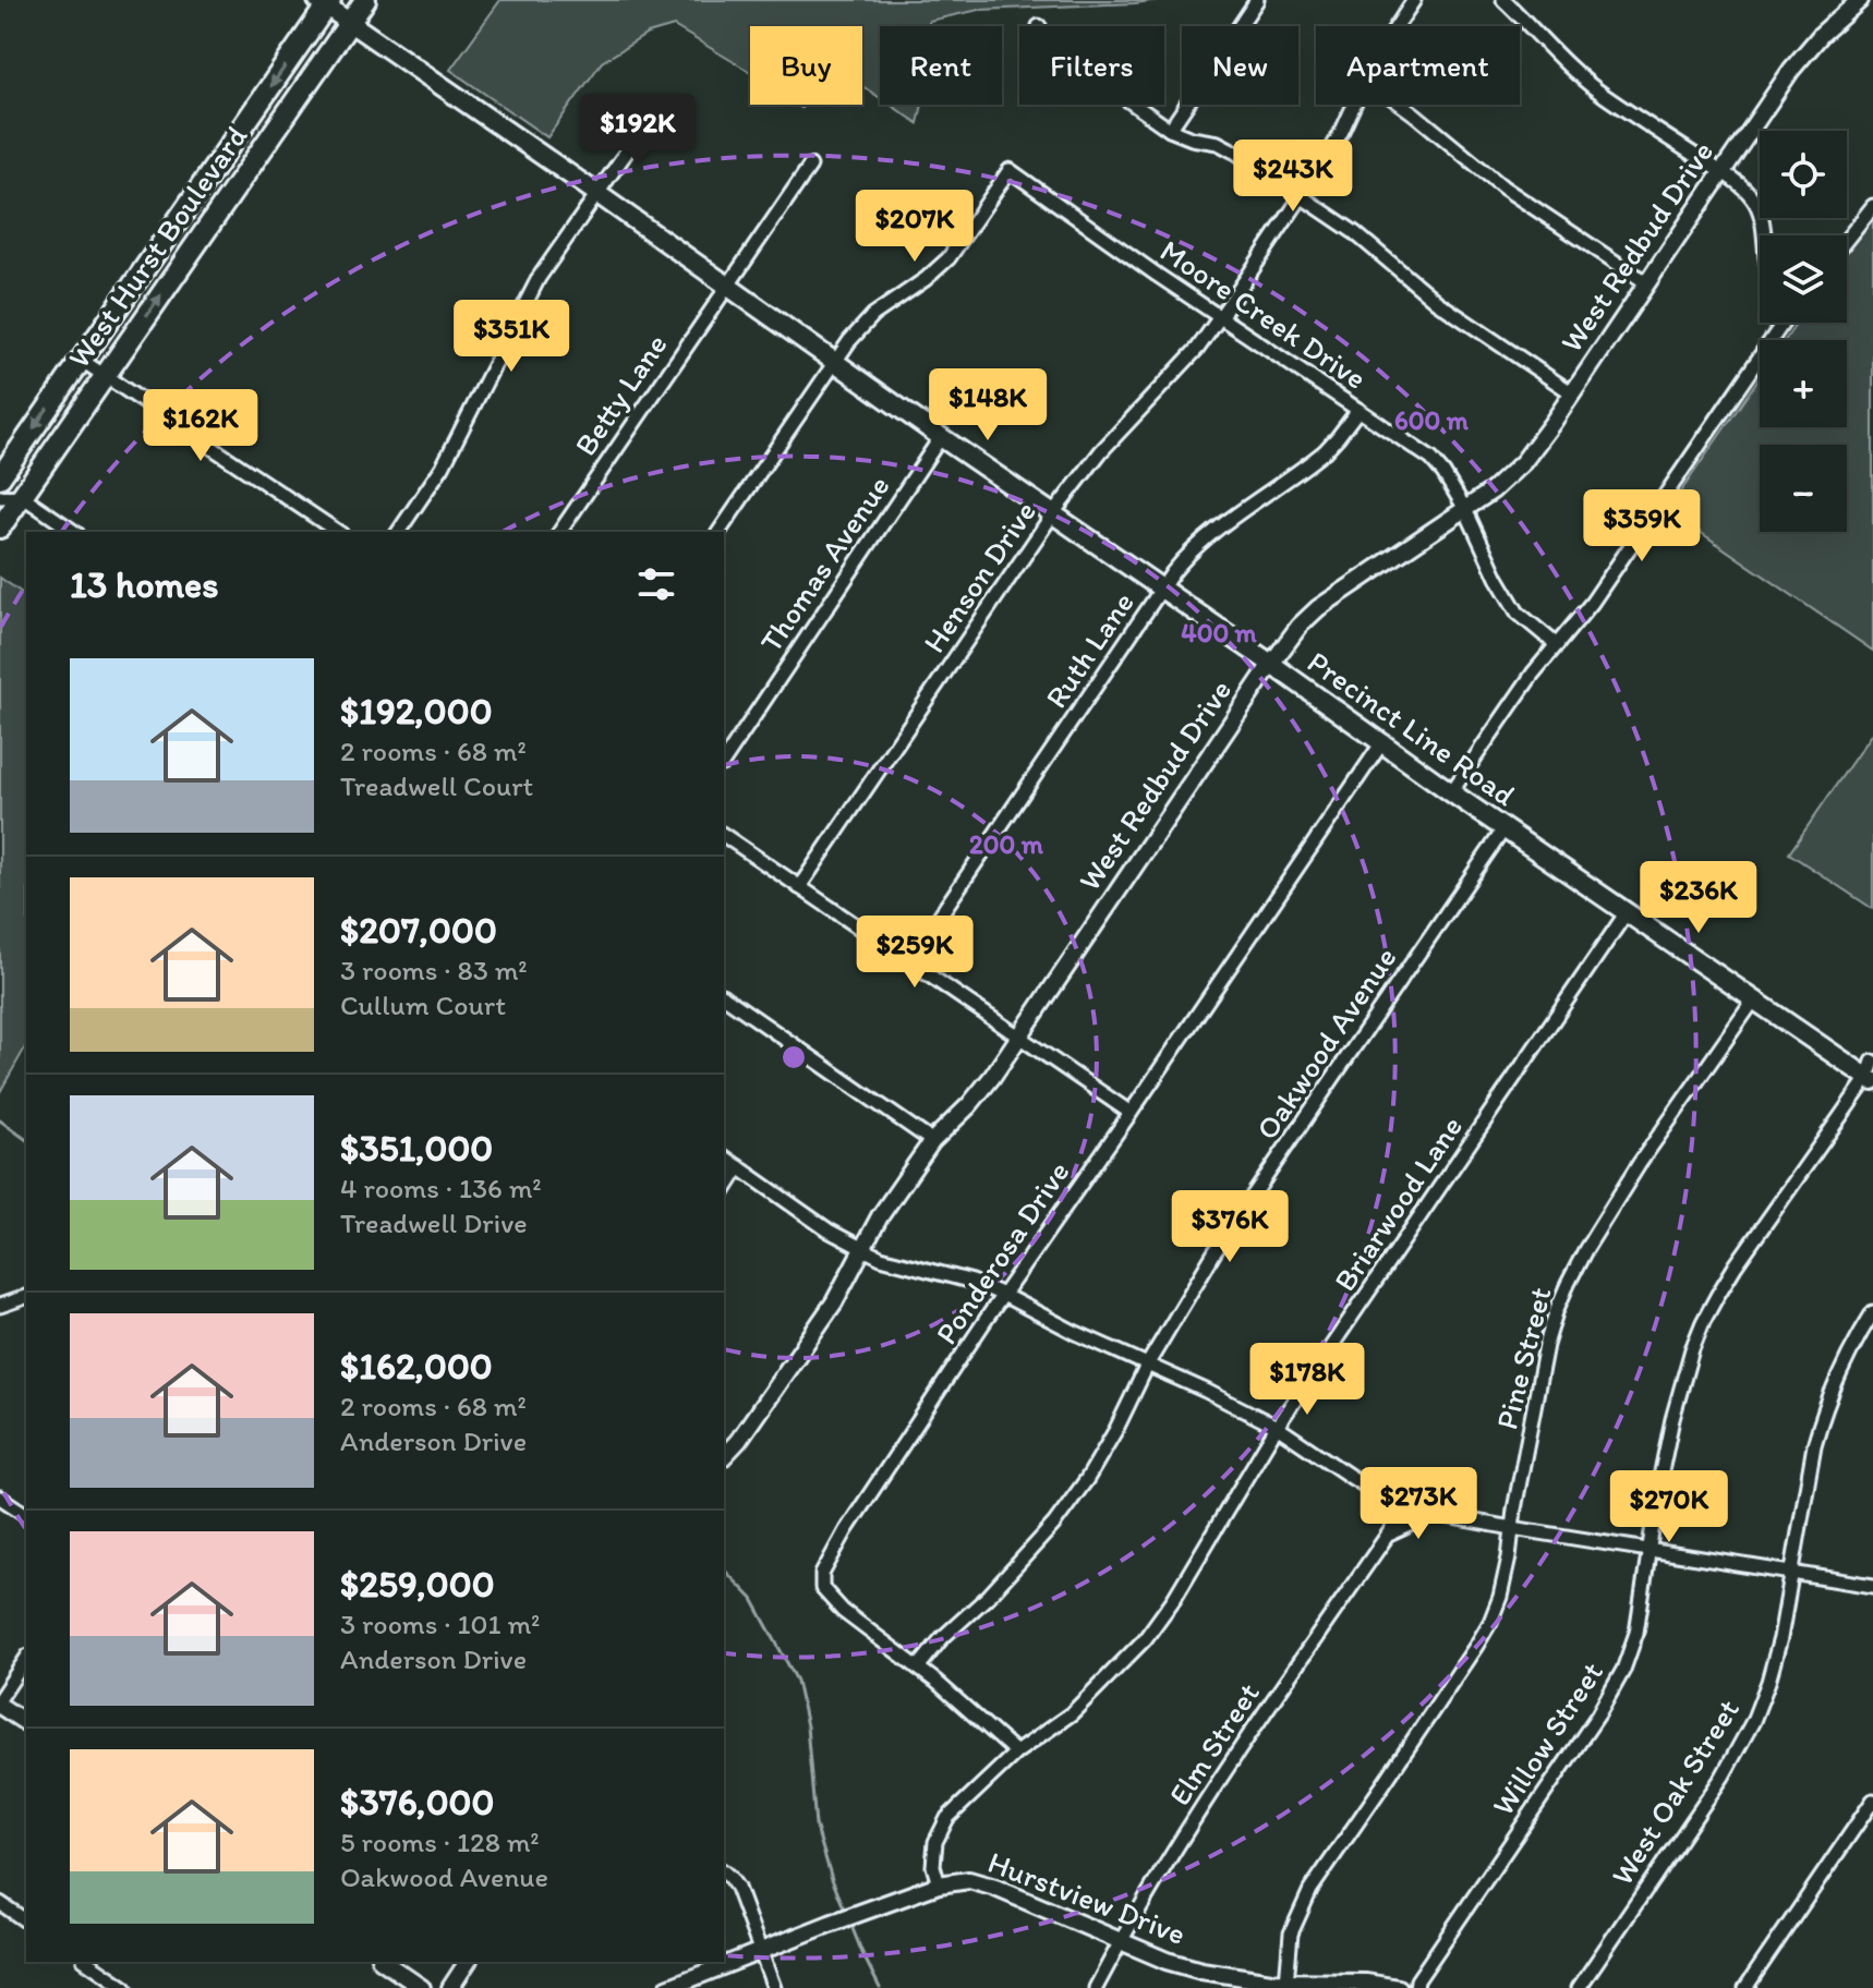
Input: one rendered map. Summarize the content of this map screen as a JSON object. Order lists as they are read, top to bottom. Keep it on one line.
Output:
{"streets":{"main road":["West Hurst Boulevard","Precinct Line Road"],"street":["West Redbud Drive","Moore Creek Drive","Betty Lane","Thomas Avenue","Henson Drive","Ruth Lane","Oakwood Avenue","Briarwood Lane","Ponderosa Drive","Pine Street","Willow Street","Elm Street","West Oak Street","Hurstview Drive"]},"crossings":[["West Hurst Boulevard","Precinct Line Road"],["West Redbud Drive","Moore Creek Drive"],["West Redbud Drive","Precinct Line Road"],["Moore Creek Drive","Henson Drive"],["Moore Creek Drive","Ruth Lane"],["Moore Creek Drive","Precinct Line Road"],["Betty Lane","Precinct Line Road"],["Thomas Avenue","Precinct Line Road"],["Henson Drive","Precinct Line Road"],["Ruth Lane","Precinct Line Road"],["Precinct Line Road","Oakwood Avenue"],["Precinct Line Road","Briarwood Lane"],["Precinct Line Road","Ponderosa Drive"],["Precinct Line Road","Pine Street"],["Precinct Line Road","Willow Street"],["Oakwood Avenue","Ponderosa Drive"],["Briarwood Lane","Ponderosa Drive"],["Briarwood Lane","Hurstview Drive"],["Pine Street","Hurstview Drive"],["Elm Street","Hurstview Drive"]],"page":{"chip":["Buy","Rent","Filters","New","Apartment"],"price":["$192K","$243K","$207K","$351K","$148K","$162K","$359K","$236K","$259K","$376K","$178K","$273K","$270K"],"map_buttons":["+","−"],"heading":"13 homes","list":[{"name":"$192,000","note":"2 rooms · 68 m² · Treadwell Court"},{"name":"$207,000","note":"3 rooms · 83 m² · Cullum Court"},{"name":"$351,000","note":"4 rooms · 136 m² · Treadwell Drive"},{"name":"$162,000","note":"2 rooms · 68 m² · Anderson Drive"},{"name":"$259,000","note":"3 rooms · 101 m² · Anderson Drive"},{"name":"$376,000","note":"5 rooms · 128 m² · Oakwood Avenue"}]},"rings":["600 m","400 m","200 m"]}
